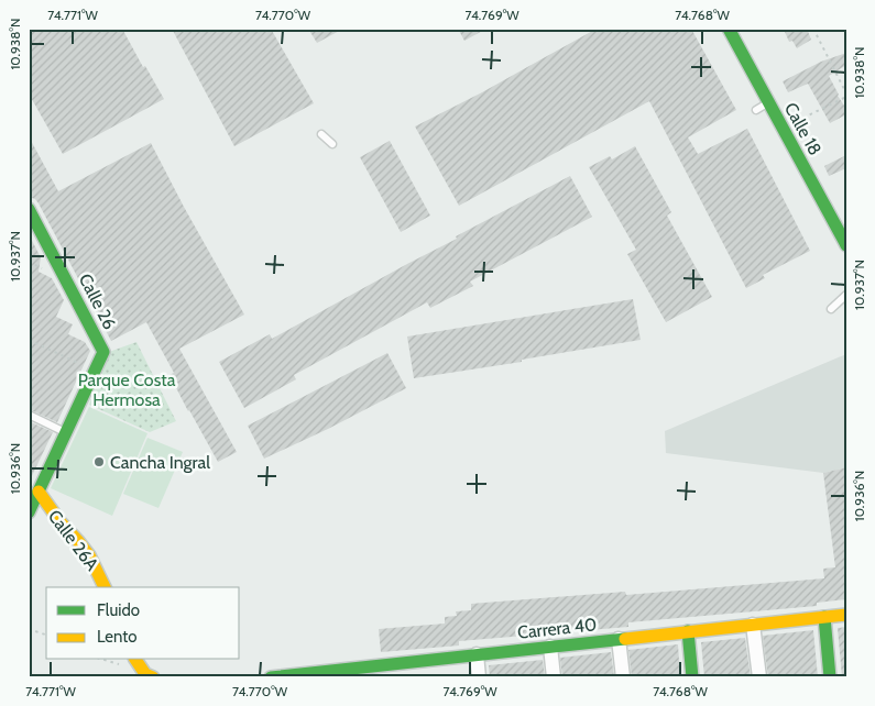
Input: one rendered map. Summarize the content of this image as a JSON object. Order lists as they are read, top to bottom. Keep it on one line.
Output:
{"streets":{"street":["Calle 18","Calle 26","Calle 26A","Carrera 40"]},"parks":["Parque Costa Hermosa"],"places":["Cancha Ingral"],"legend":["Fluido","Lento"],"coordinates":["74.771°W","74.770°W","74.769°W","74.768°W","10.938°N","10.937°N","10.936°N"]}
